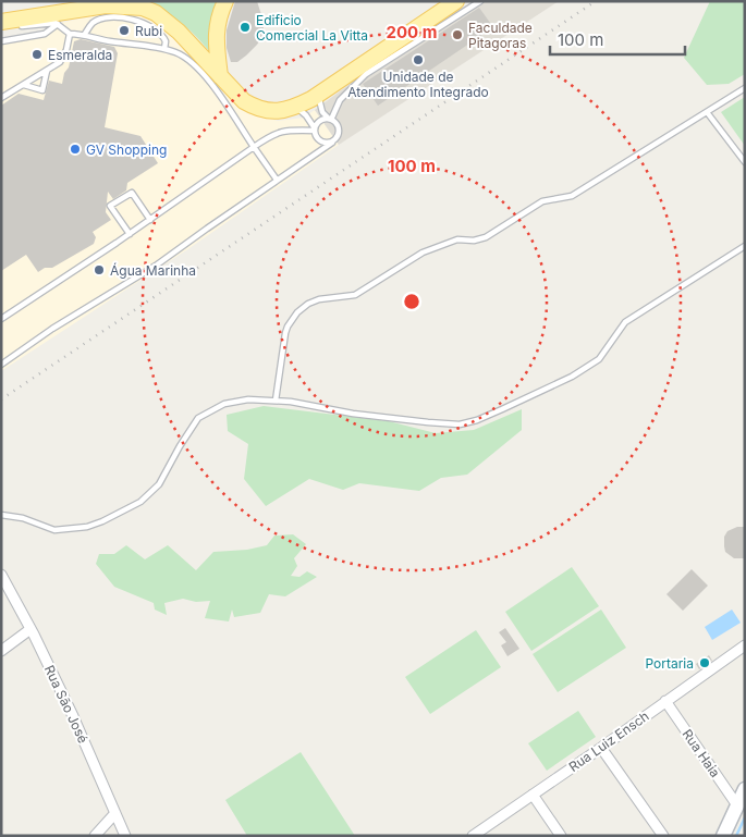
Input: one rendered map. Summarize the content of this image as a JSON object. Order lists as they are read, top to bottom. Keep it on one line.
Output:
{"streets":{"street":["Rua São José","Rua Luiz Ensch","Rua Haia"]},"crossings":[["Rua Luiz Ensch","Rua Haia"]],"places":["Edificio Comercial La Vitta","Rubi","Faculdade Pitagoras","Esmeralda","Unidade de Atendimento Integrado","GV Shopping","Água Marinha","Portaria"],"scale_bar":"100 m","rings":["200 m","100 m"]}
